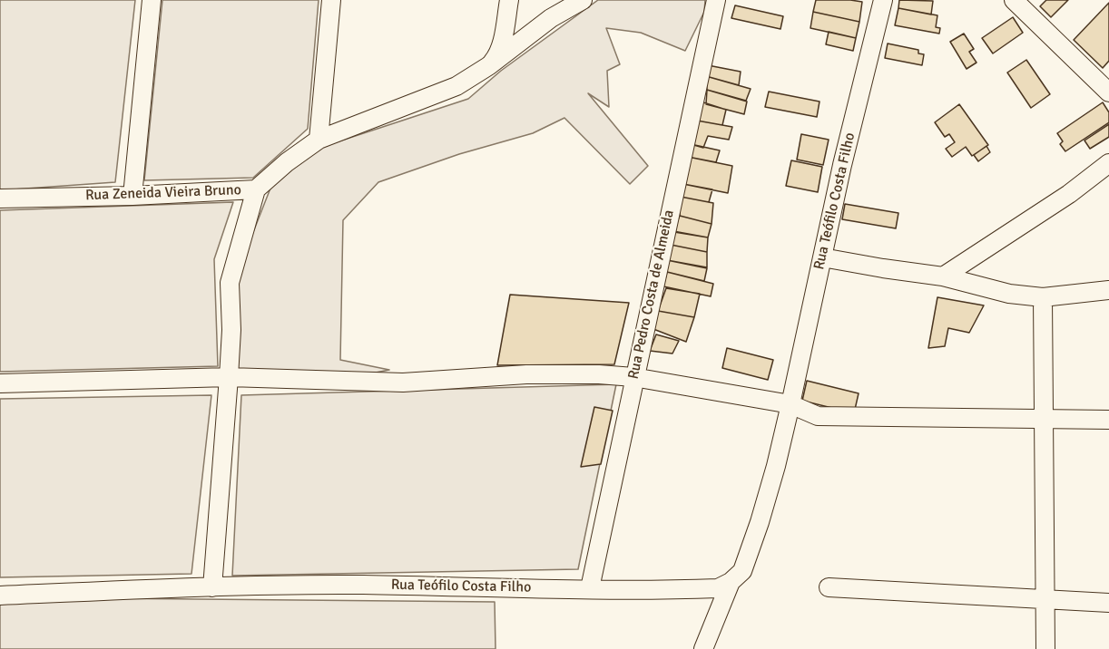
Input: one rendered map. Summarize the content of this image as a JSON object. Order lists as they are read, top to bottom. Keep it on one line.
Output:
{"streets":{"street":["Rua Zeneida Vieira Bruno","Rua Teófilo Costa Filho","Rua Pedro Costa de Almeida"]},"crossings":[["Rua Teófilo Costa Filho","Rua Pedro Costa de Almeida"]]}
